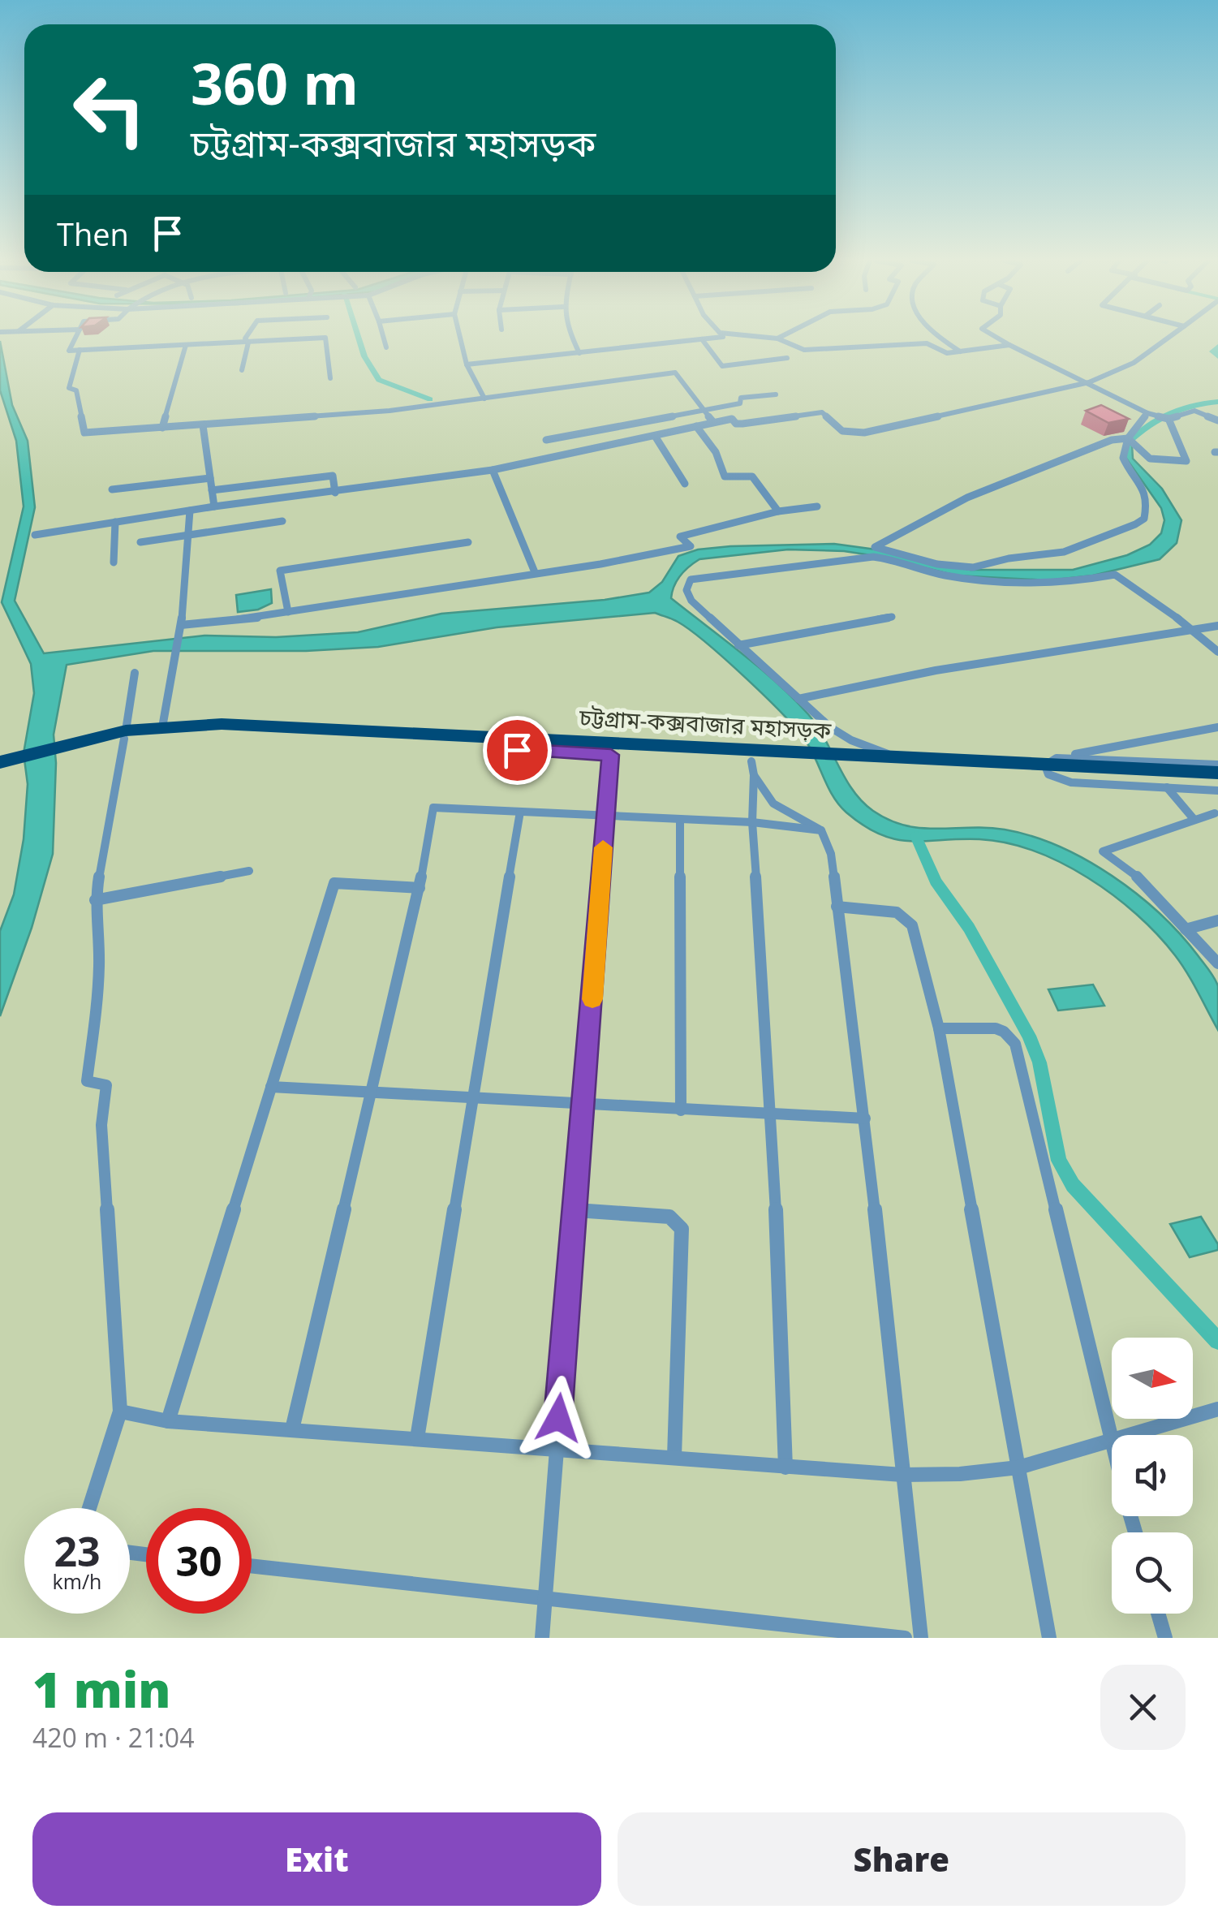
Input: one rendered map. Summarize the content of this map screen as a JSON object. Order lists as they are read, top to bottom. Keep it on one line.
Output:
{"streets":{"highway":["চট্টগ্রাম-কক্সবাজার মহাসড়ক"]},"north":"right","page":{"turn":["360 m","চট্টগ্রাম-কক্সবাজার মহাসড়ক"],"then":"Then","speed":"23 km/h","limit":"30","heading":["1 min","420 m · 21:04"],"buttons":["Exit","Share"]}}
